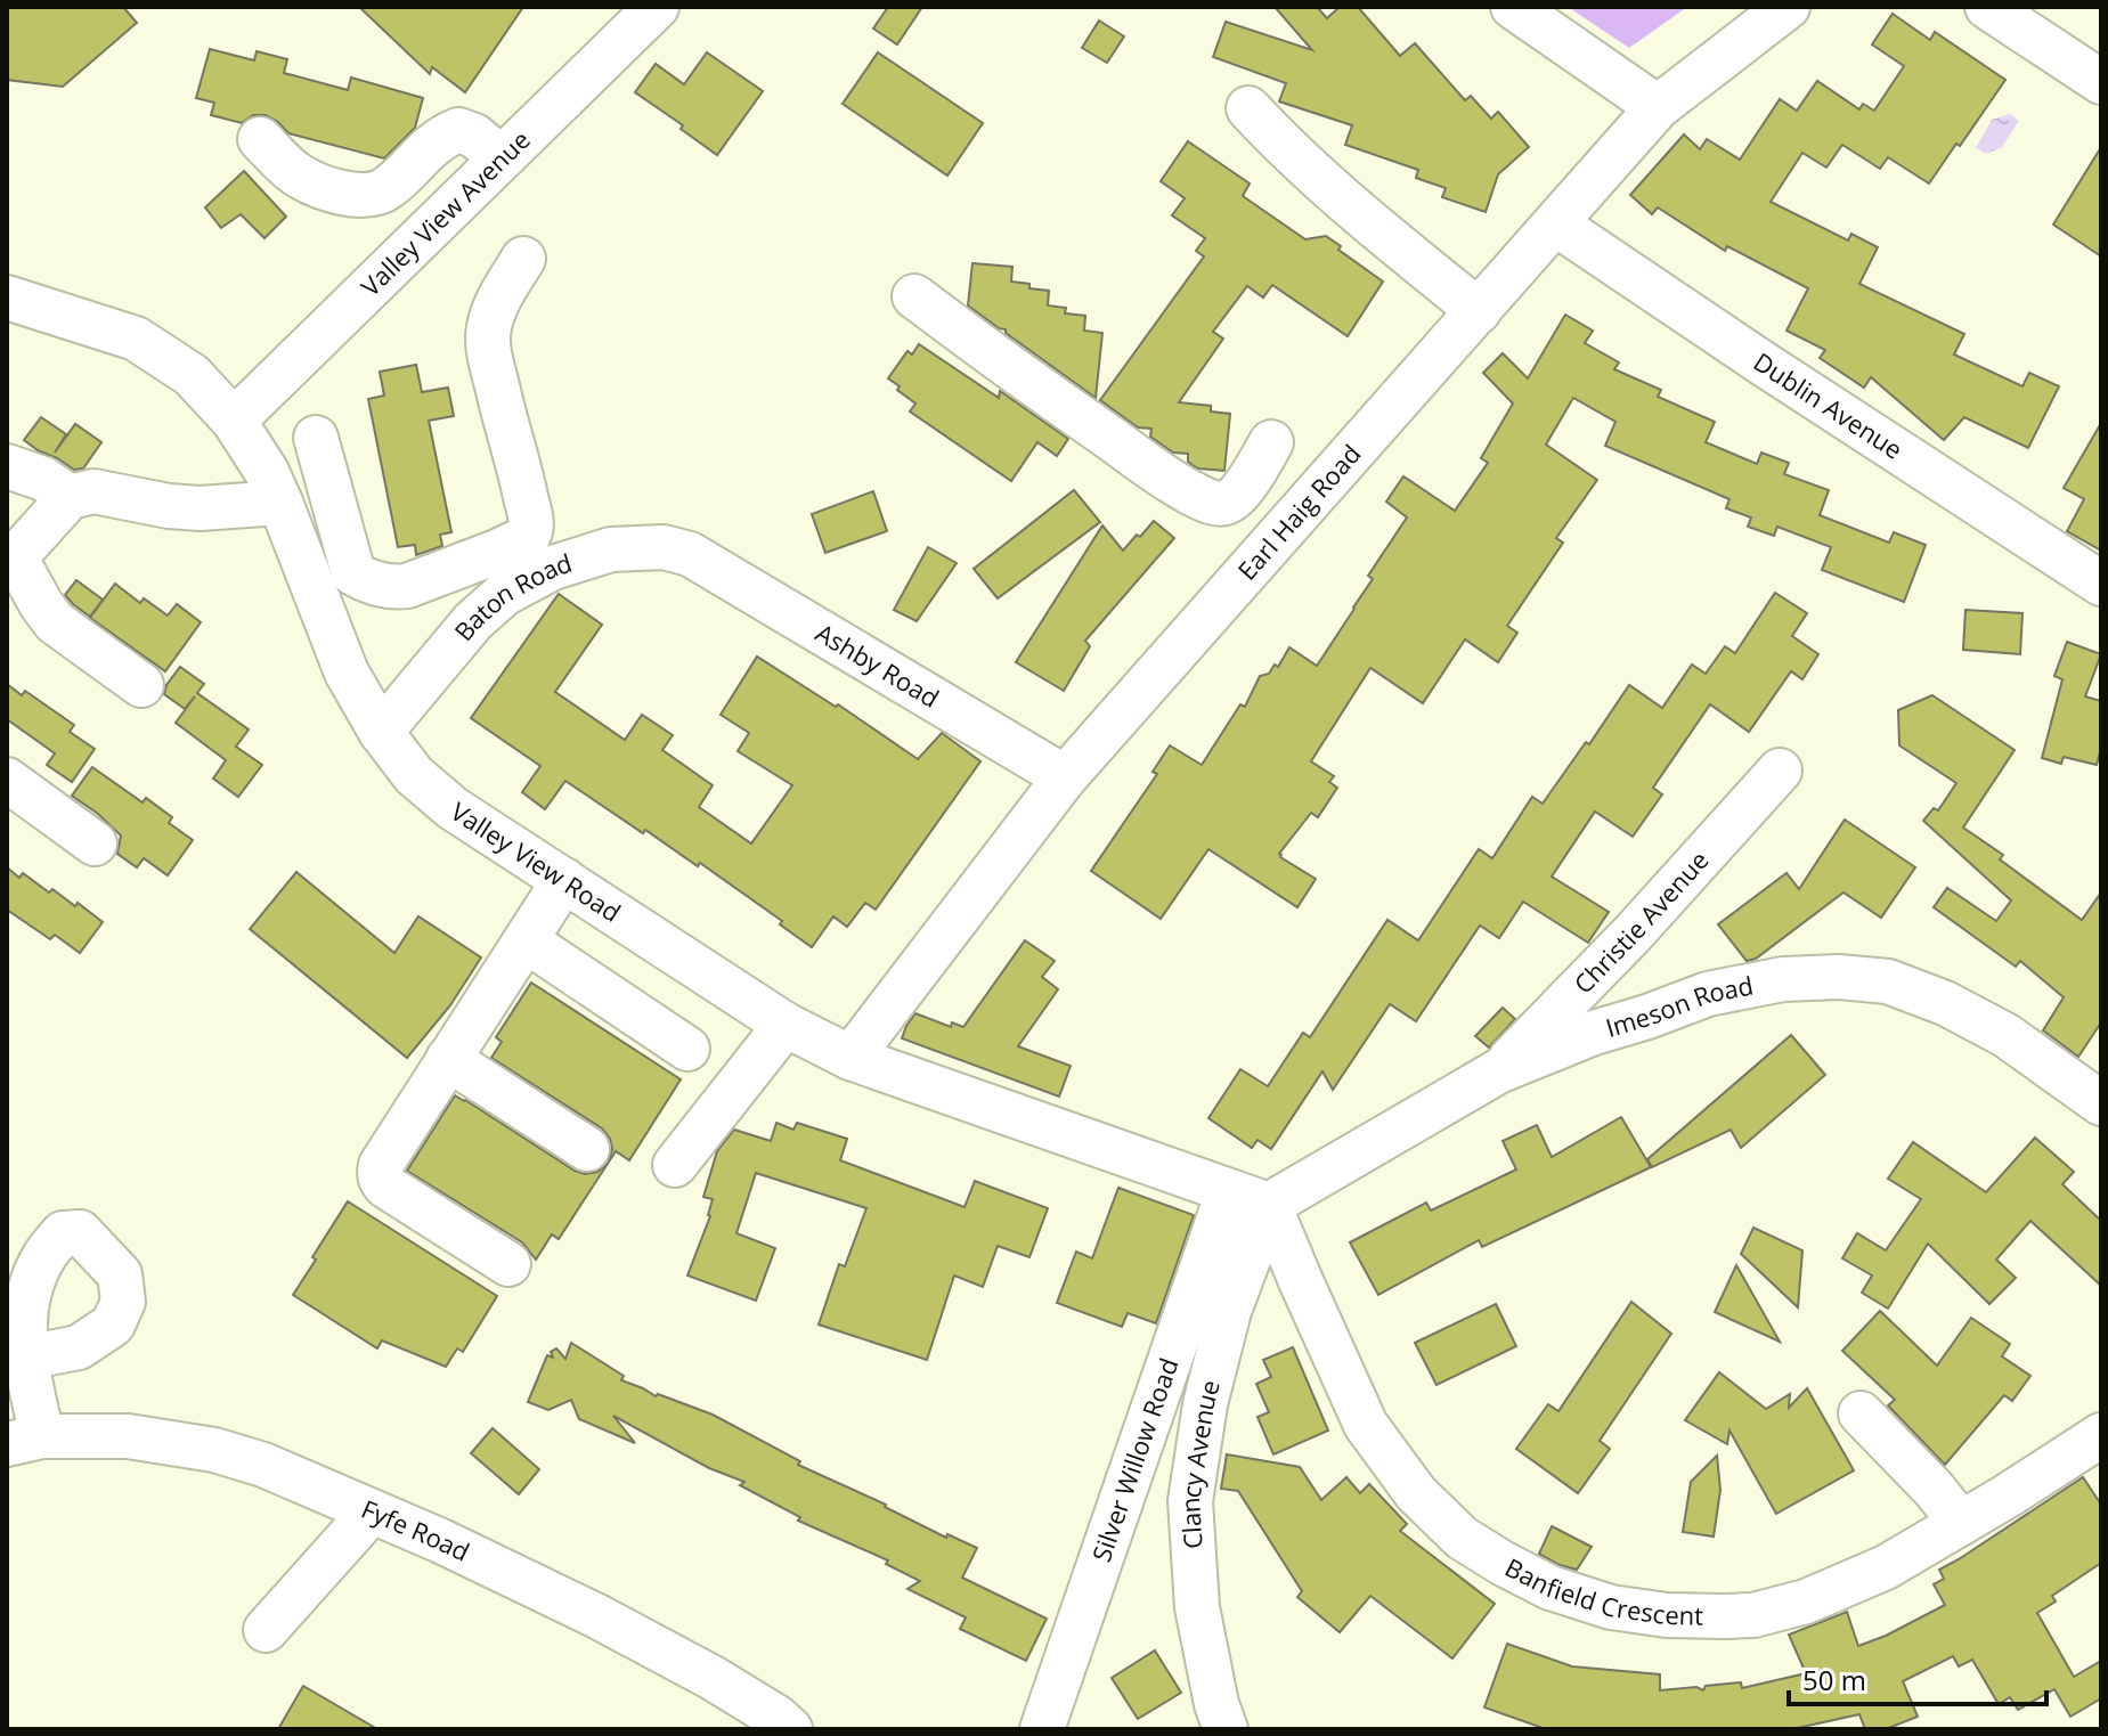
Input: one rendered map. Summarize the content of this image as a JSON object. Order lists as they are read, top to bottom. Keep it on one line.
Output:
{"streets":{"street":["Valley View Avenue","Dublin Avenue","Earl Haig Road","Baton Road","Ashby Road","Valley View Road","Christie Avenue","Imeson Road","Silver Willow Road","Clancy Avenue","Fyfe Road","Banfield Crescent"]},"crossings":[["Valley View Avenue","Valley View Road"],["Dublin Avenue","Earl Haig Road"],["Earl Haig Road","Ashby Road"],["Earl Haig Road","Valley View Road"],["Baton Road","Ashby Road"],["Baton Road","Valley View Road"],["Valley View Road","Imeson Road"],["Valley View Road","Silver Willow Road"],["Valley View Road","Clancy Avenue"],["Valley View Road","Banfield Crescent"],["Christie Avenue","Imeson Road"],["Imeson Road","Clancy Avenue"],["Imeson Road","Banfield Crescent"],["Clancy Avenue","Banfield Crescent"]],"scale_bar":"50 m"}
